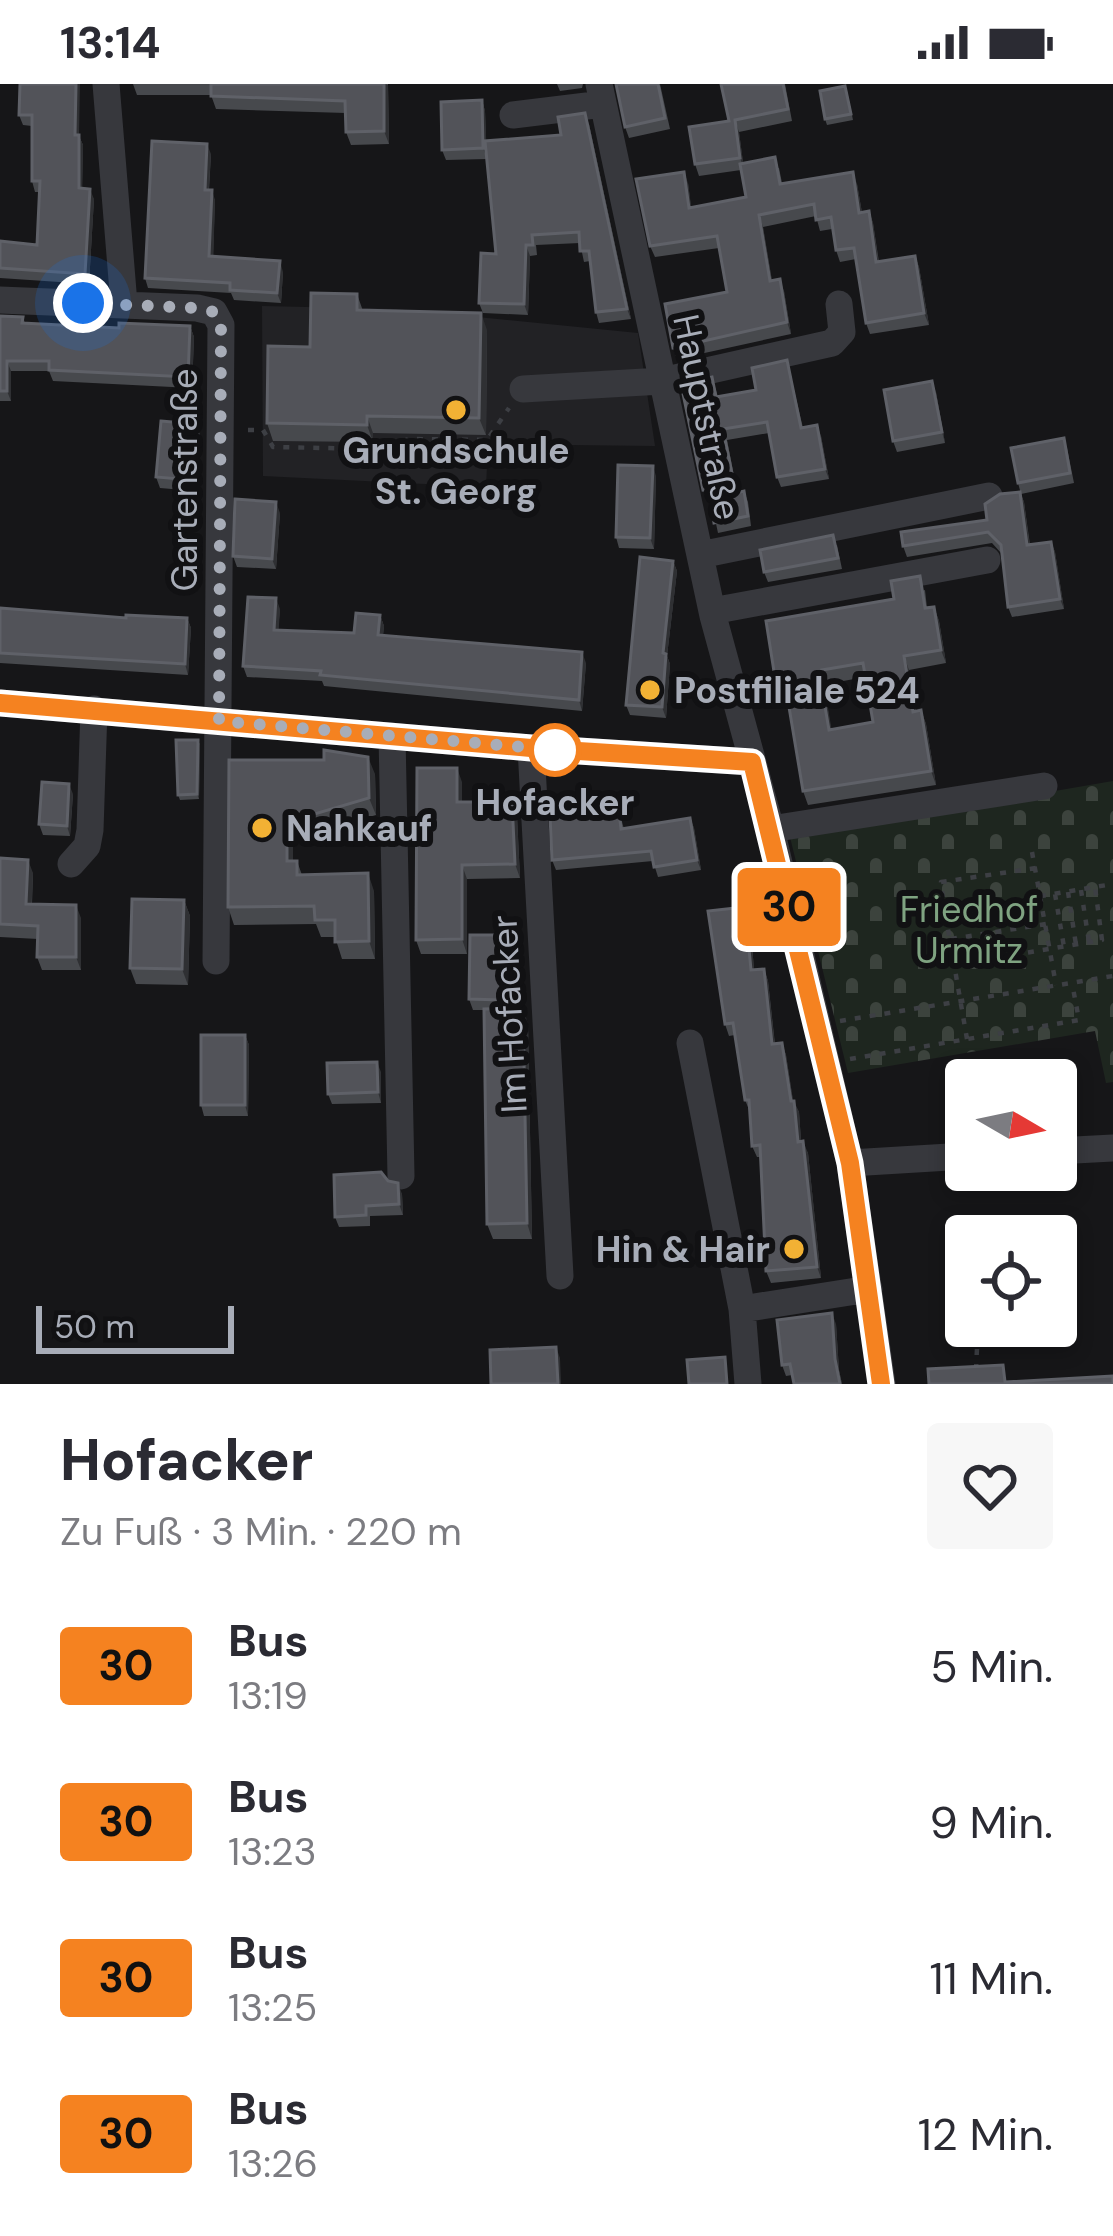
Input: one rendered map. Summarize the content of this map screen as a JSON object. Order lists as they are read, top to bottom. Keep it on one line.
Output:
{"streets":{"street":["Hauptstraße","Gartenstraße","Im Hofacker"]},"parks":["Friedhof Urmitz"],"places":["Grundschule St. Georg","Postfiliale 524","Hofacker","Nahkauf","Hin & Hair"],"lines":["bus line 30"],"scale_bar":"50 m","north":"right","page":{"status":"13:14","on_map":"30","scale":"50 m","heading":["Hofacker","Zu Fuß · 3 Min. · 220 m"],"list":[{"mark":"30","name":"Bus","note":"13:19","value":"5 Min."},{"mark":"30","name":"Bus","note":"13:23","value":"9 Min."},{"mark":"30","name":"Bus","note":"13:25","value":"11 Min."},{"mark":"30","name":"Bus","note":"13:26","value":"12 Min."}]}}
